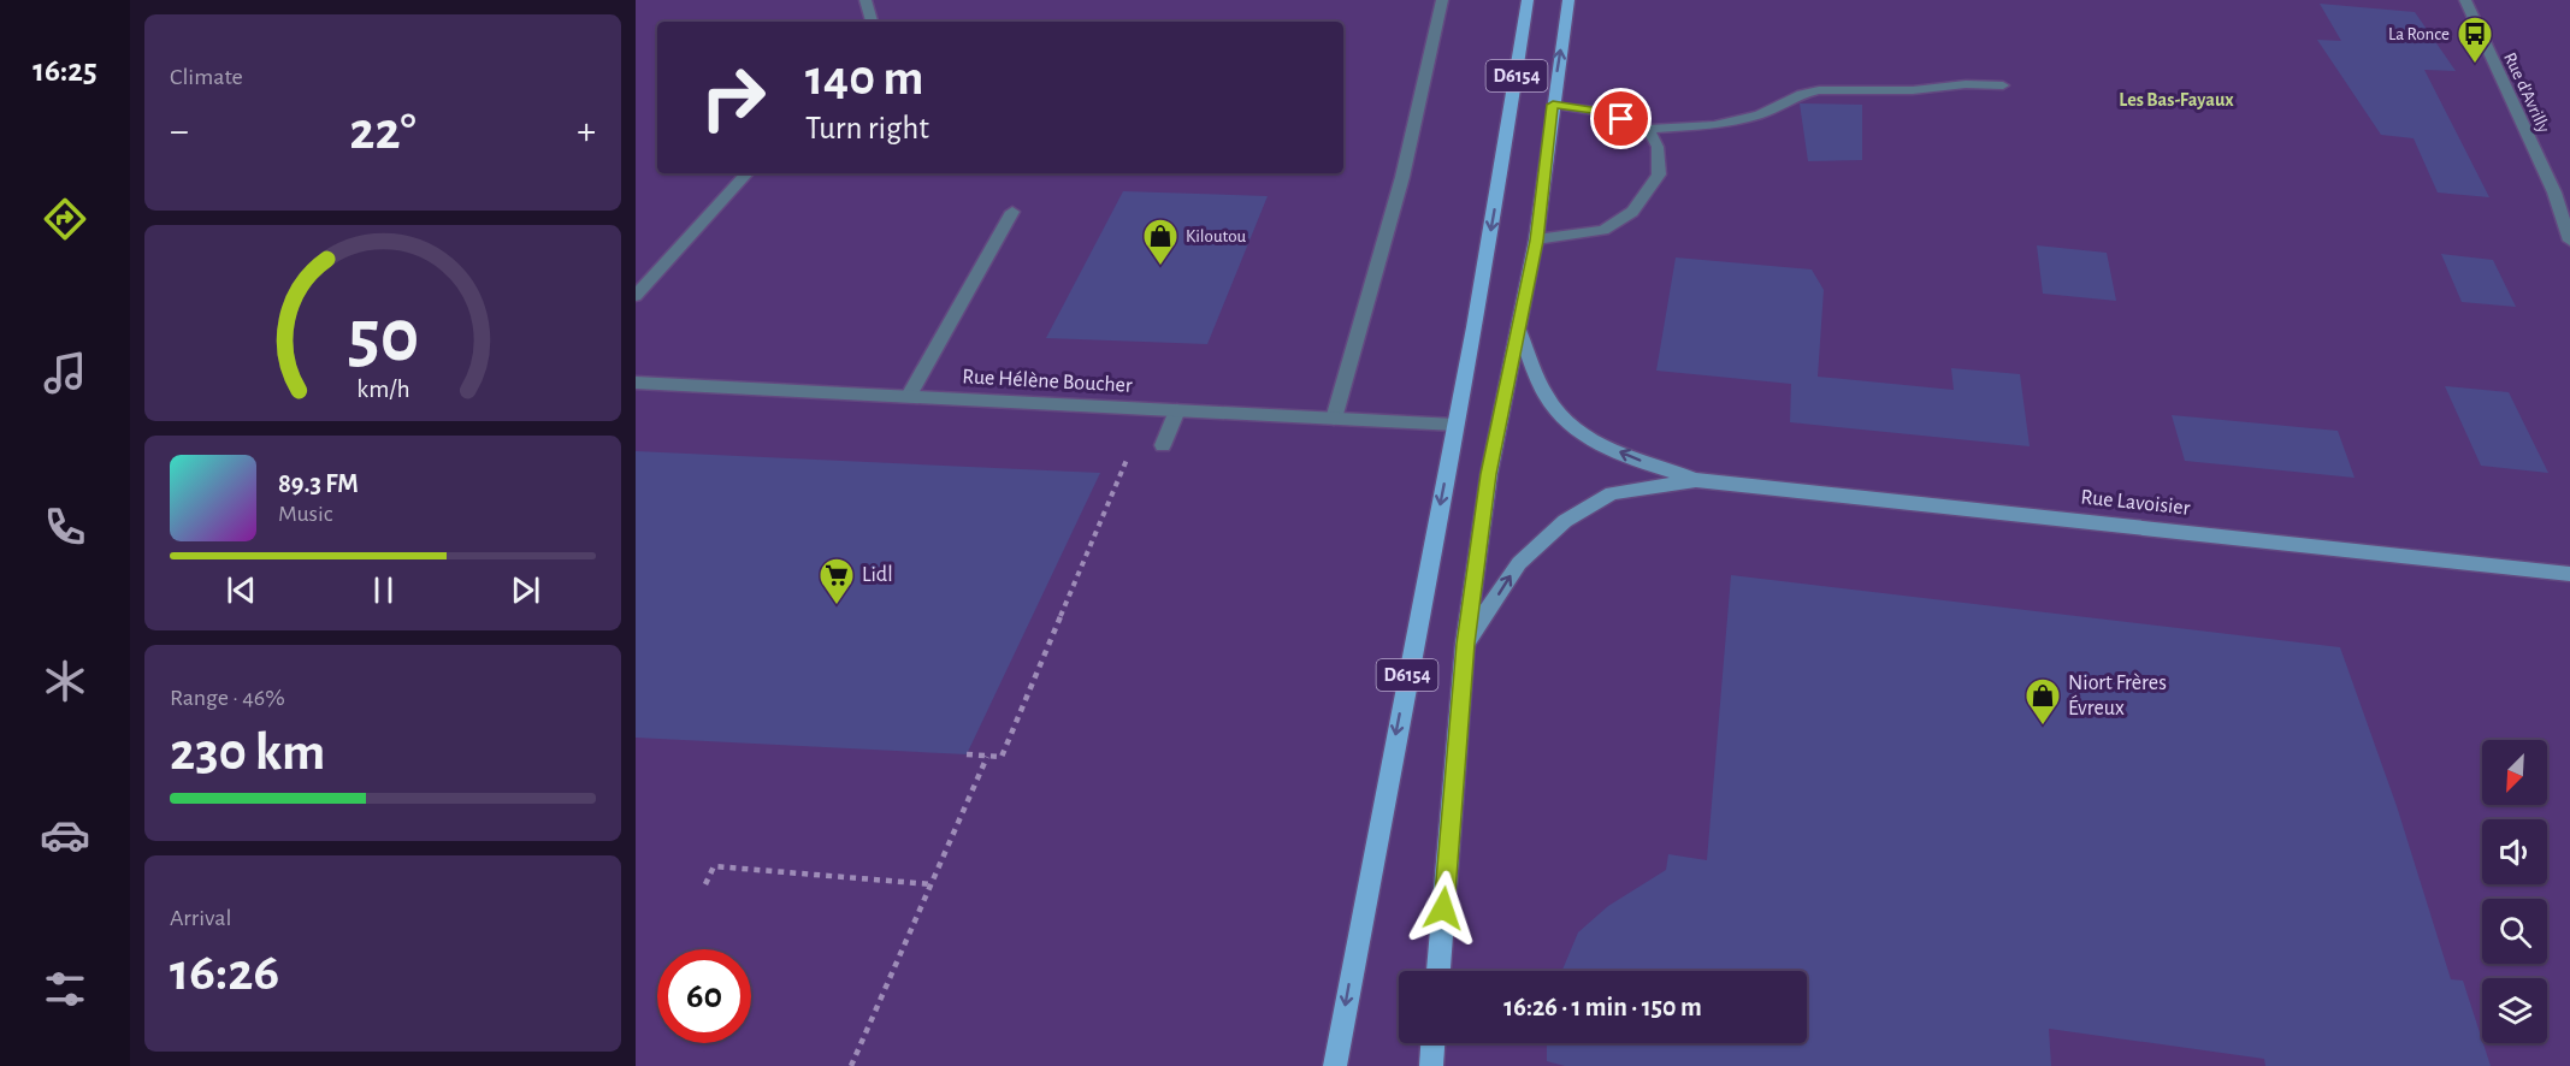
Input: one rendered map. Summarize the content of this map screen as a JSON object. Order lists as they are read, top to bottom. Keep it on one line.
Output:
{"streets":{"main road":["D6154"],"street":["Rue d'Avrilly","Rue Hélène Boucher","Rue Lavoisier"]},"crossings":[["D6154","Rue Hélène Boucher"],["D6154","Rue Lavoisier"]],"districts":["Les Bas-Fayaux"],"places":{"bus stop":["La Ronce"],"shop":["Kiloutou","Niort Frères Évreux"],"supermarket":["Lidl"]},"north":"bottom left","page":{"tabs":"16:25","tile":["Climate",["Range · 46%","230 km"],["Arrival","16:26"]],"turn":["140 m","Turn right"],"heat":["−","22°","+"],"song":["89.3 FM","Music"],"limit":"60","trip":"16:26 · 1 min · 150 m","gauge":["50","km/h"]}}
